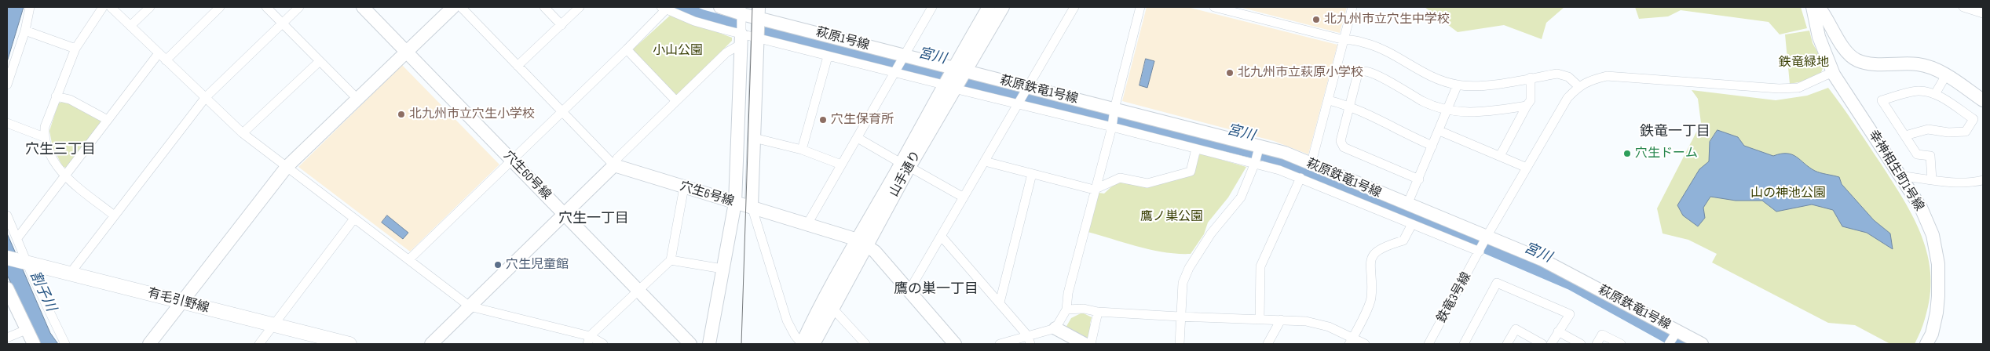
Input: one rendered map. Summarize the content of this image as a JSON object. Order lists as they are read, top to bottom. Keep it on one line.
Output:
{"streets":{"main road":["有毛引野線"],"street":["萩原1号線","萩原鉄竜1号線","幸神相生町1号線","山手通り","穴生60号線","穴生6号線","鉄竜3号線"]},"crossings":[["萩原1号線","萩原鉄竜1号線"],["萩原1号線","山手通り"],["萩原鉄竜1号線","山手通り"],["萩原鉄竜1号線","鉄竜3号線"],["山手通り","穴生6号線"]],"districts":["鉄竜一丁目","穴生三丁目","穴生一丁目","鷹の巣一丁目"],"water":["宮川","割子川"],"parks":["小山公園","鉄竜緑地","山の神池公園","鷹ノ巣公園"],"places":["北九州市立穴生中学校","北九州市立萩原小学校","北九州市立穴生小学校","穴生保育所","穴生ドーム","穴生児童館"]}
